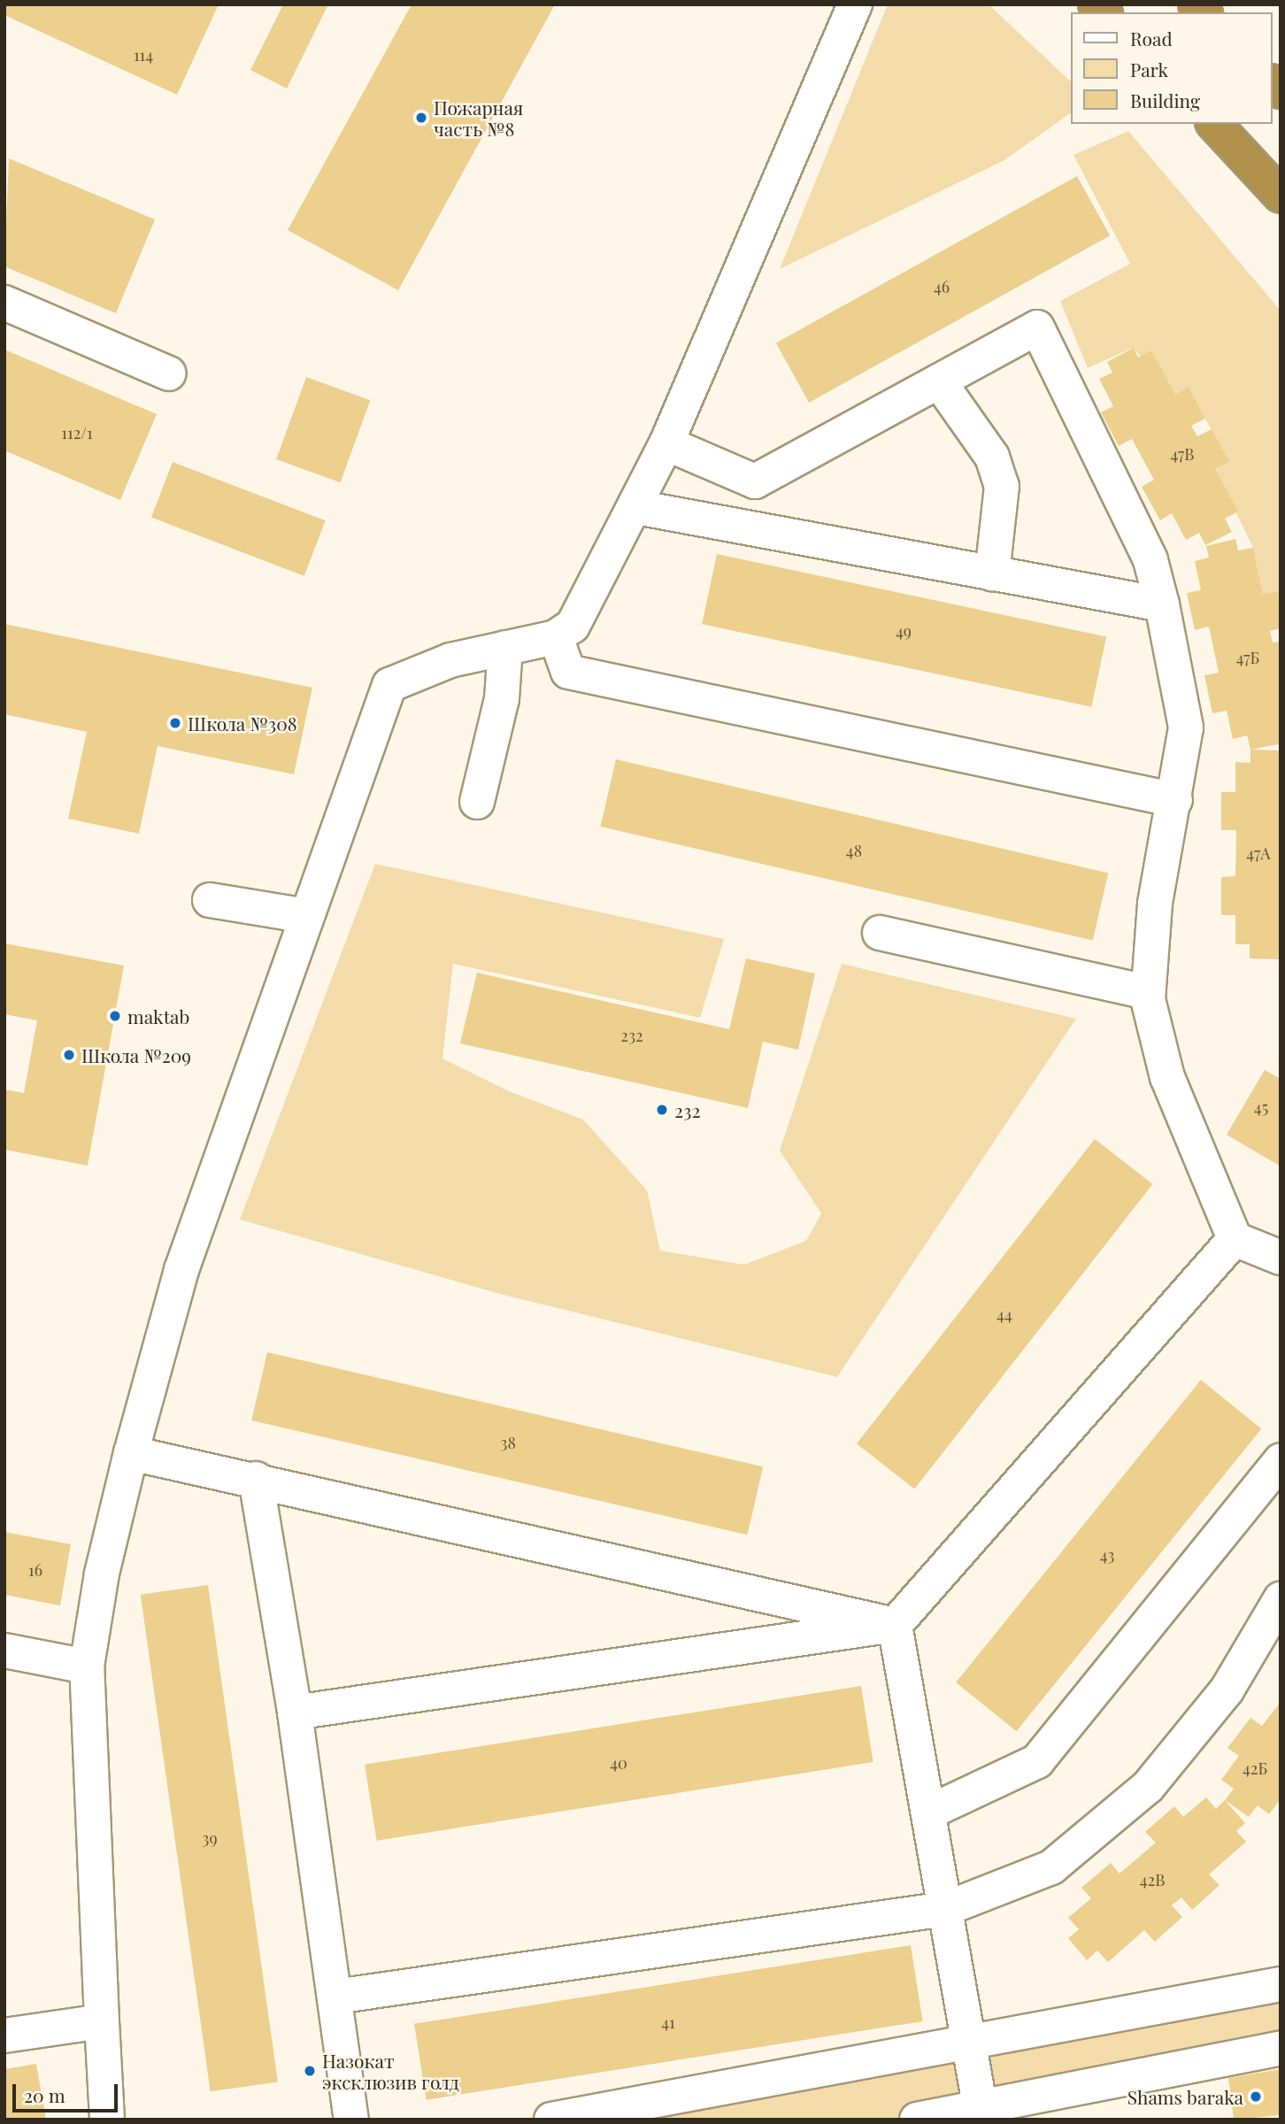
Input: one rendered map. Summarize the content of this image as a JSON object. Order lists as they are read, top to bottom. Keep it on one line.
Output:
{"places":["Пожарная часть №8","Школа №308","maktab","Школа №209","232","Назокат эксклюзив голд","Shams baraka"],"house_numbers":["114","46","112/1","47В","49","47Б","48","47А","232","45","44","38","43","16","40","42Б","39","42В","41"],"legend":["Road","Park","Building"],"scale_bar":"20 m"}
